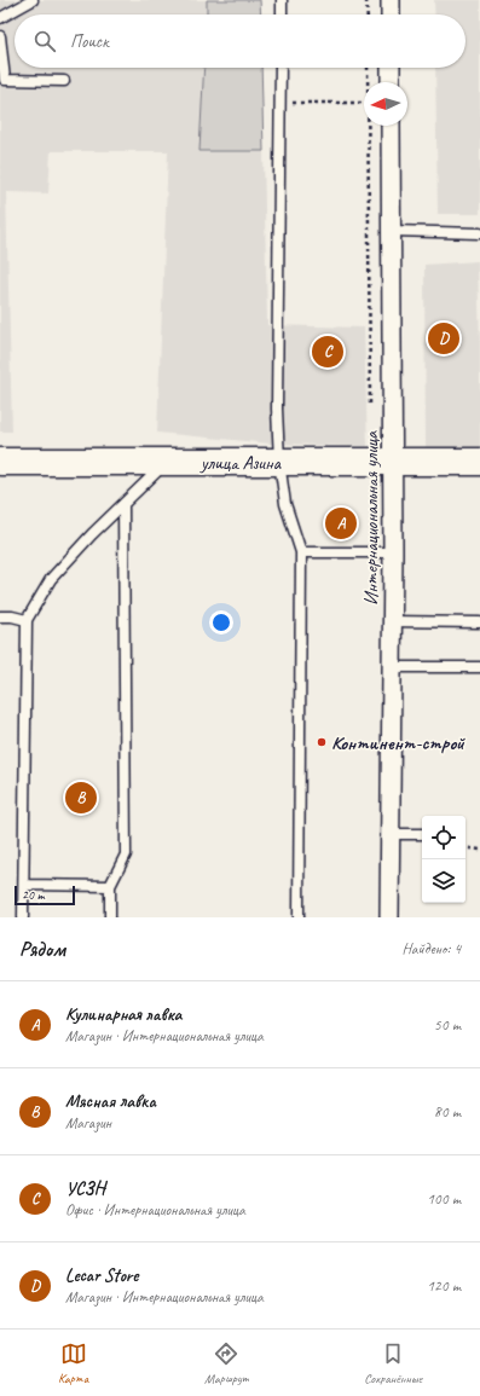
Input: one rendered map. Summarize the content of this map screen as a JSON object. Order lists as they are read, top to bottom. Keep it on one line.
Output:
{"streets":{"main road":["улица Азина"],"street":["Интернациональная улица"]},"crossings":[["улица Азина","Интернациональная улица"]],"places":["Континент-строй"],"scale_bar":"20 m","north":"left","page":{"search":"Поиск","pins":["D","C","A","B"],"scale":"20 m","heading":["Рядом","Найдено: 4"],"list":[{"mark":"A","name":"Кулинарная лавка","note":"Магазин · Интернациональная улица","value":"50 m"},{"mark":"B","name":"Мясная лавка","note":"Магазин","value":"80 m"},{"mark":"C","name":"УСЗН","note":"Офис · Интернациональная улица","value":"100 m"},{"mark":"D","name":"Lecar Store","note":"Магазин · Интернациональная улица","value":"120 m"}],"nav":["Карта","Маршрут","Сохранённые"]}}
